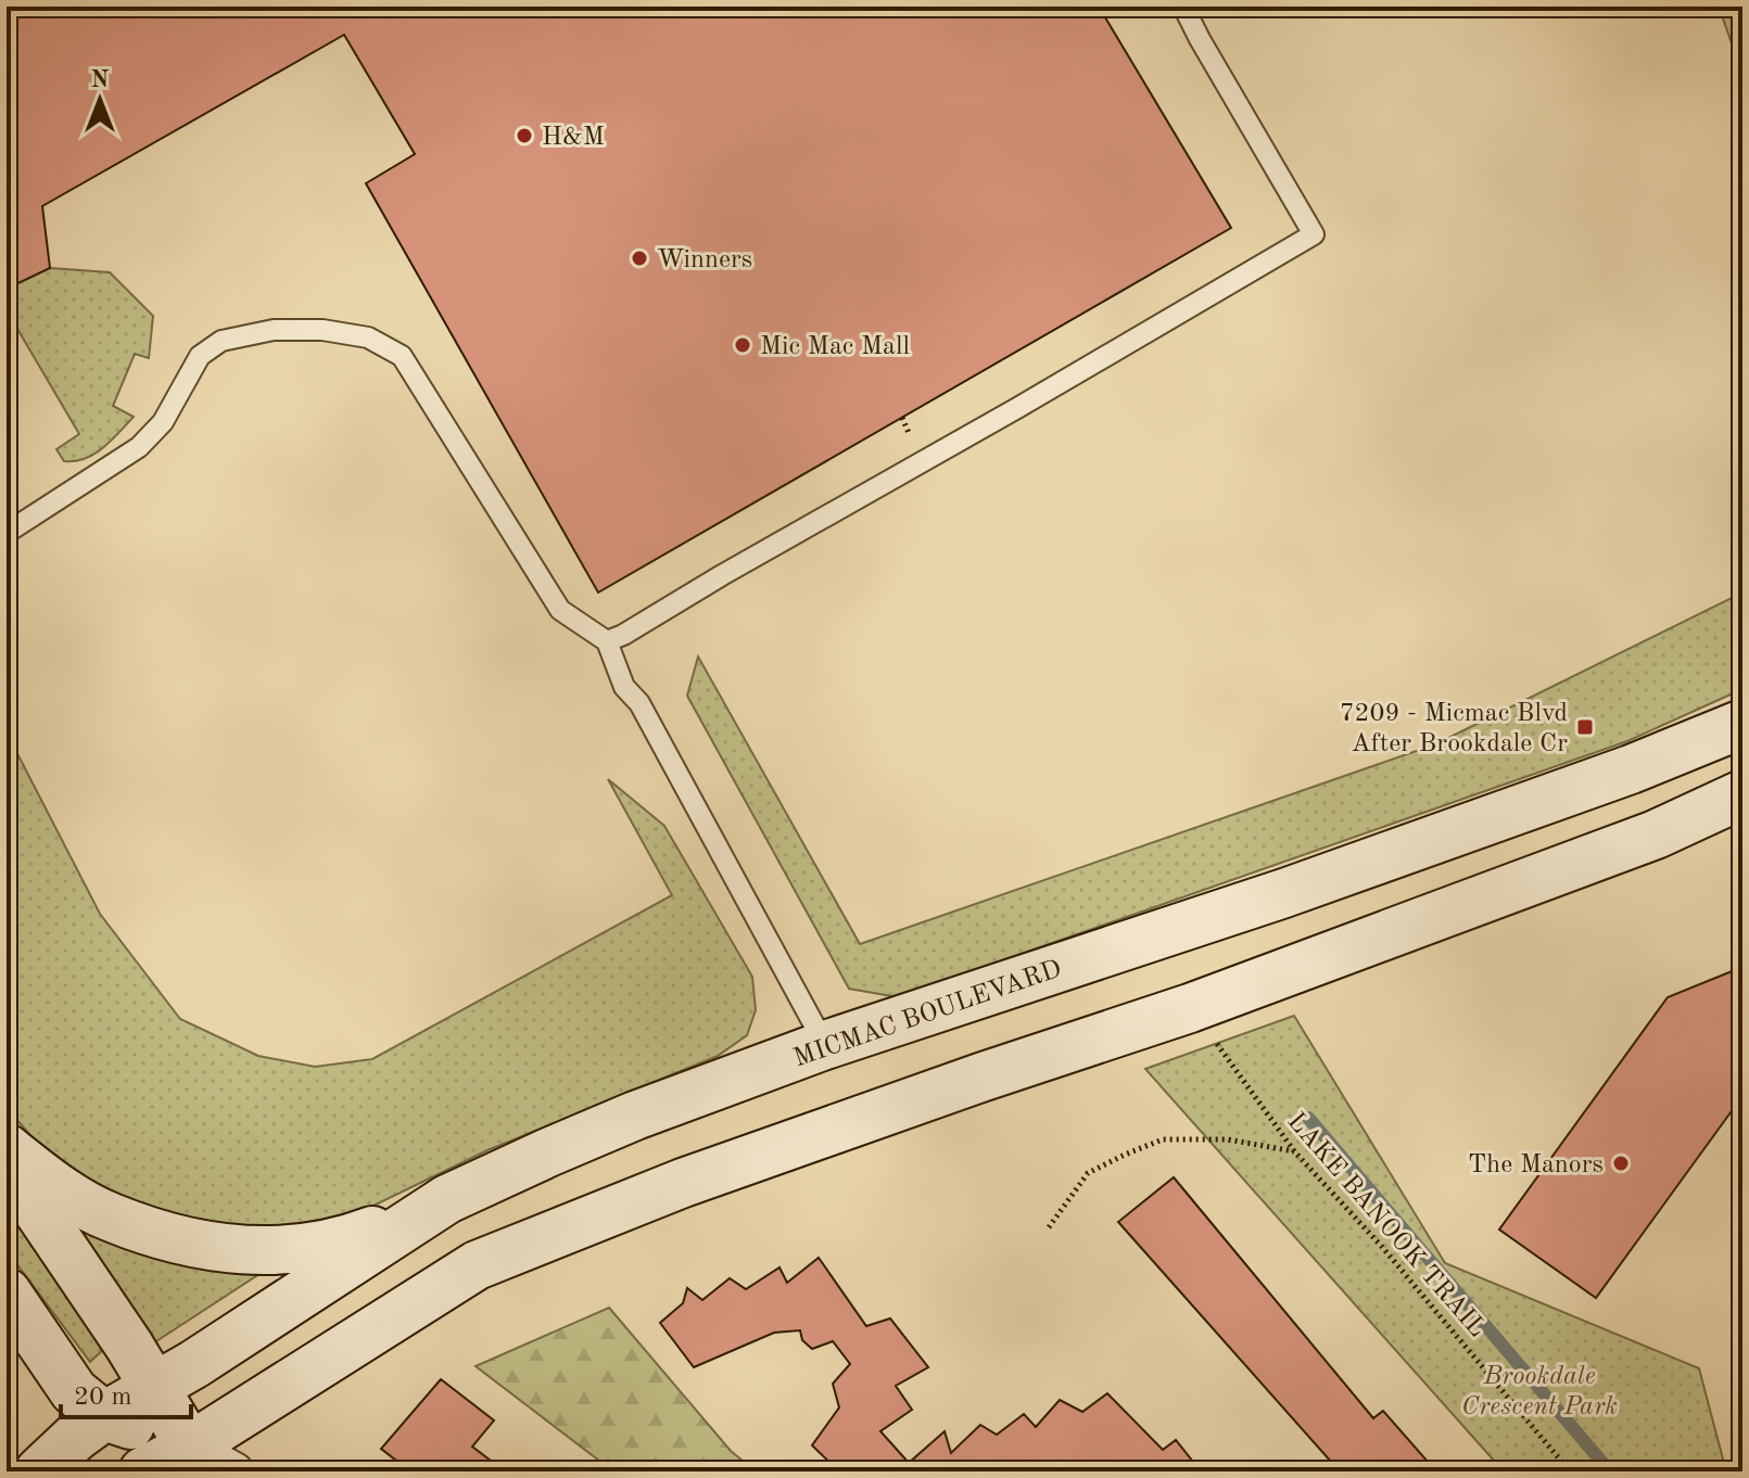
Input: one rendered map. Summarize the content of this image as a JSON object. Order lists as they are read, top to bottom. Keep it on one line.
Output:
{"streets":{"street":["MICMAC BOULEVARD"],"path":["LAKE BANOOK TRAIL"]},"parks":["Brookdale Crescent Park"],"places":{"other":["H&M","Winners","Mic Mac Mall","The Manors"],"transit":["7209 - Micmac Blvd After Brookdale Cr"]},"scale_bar":"20 m","north":"top"}
